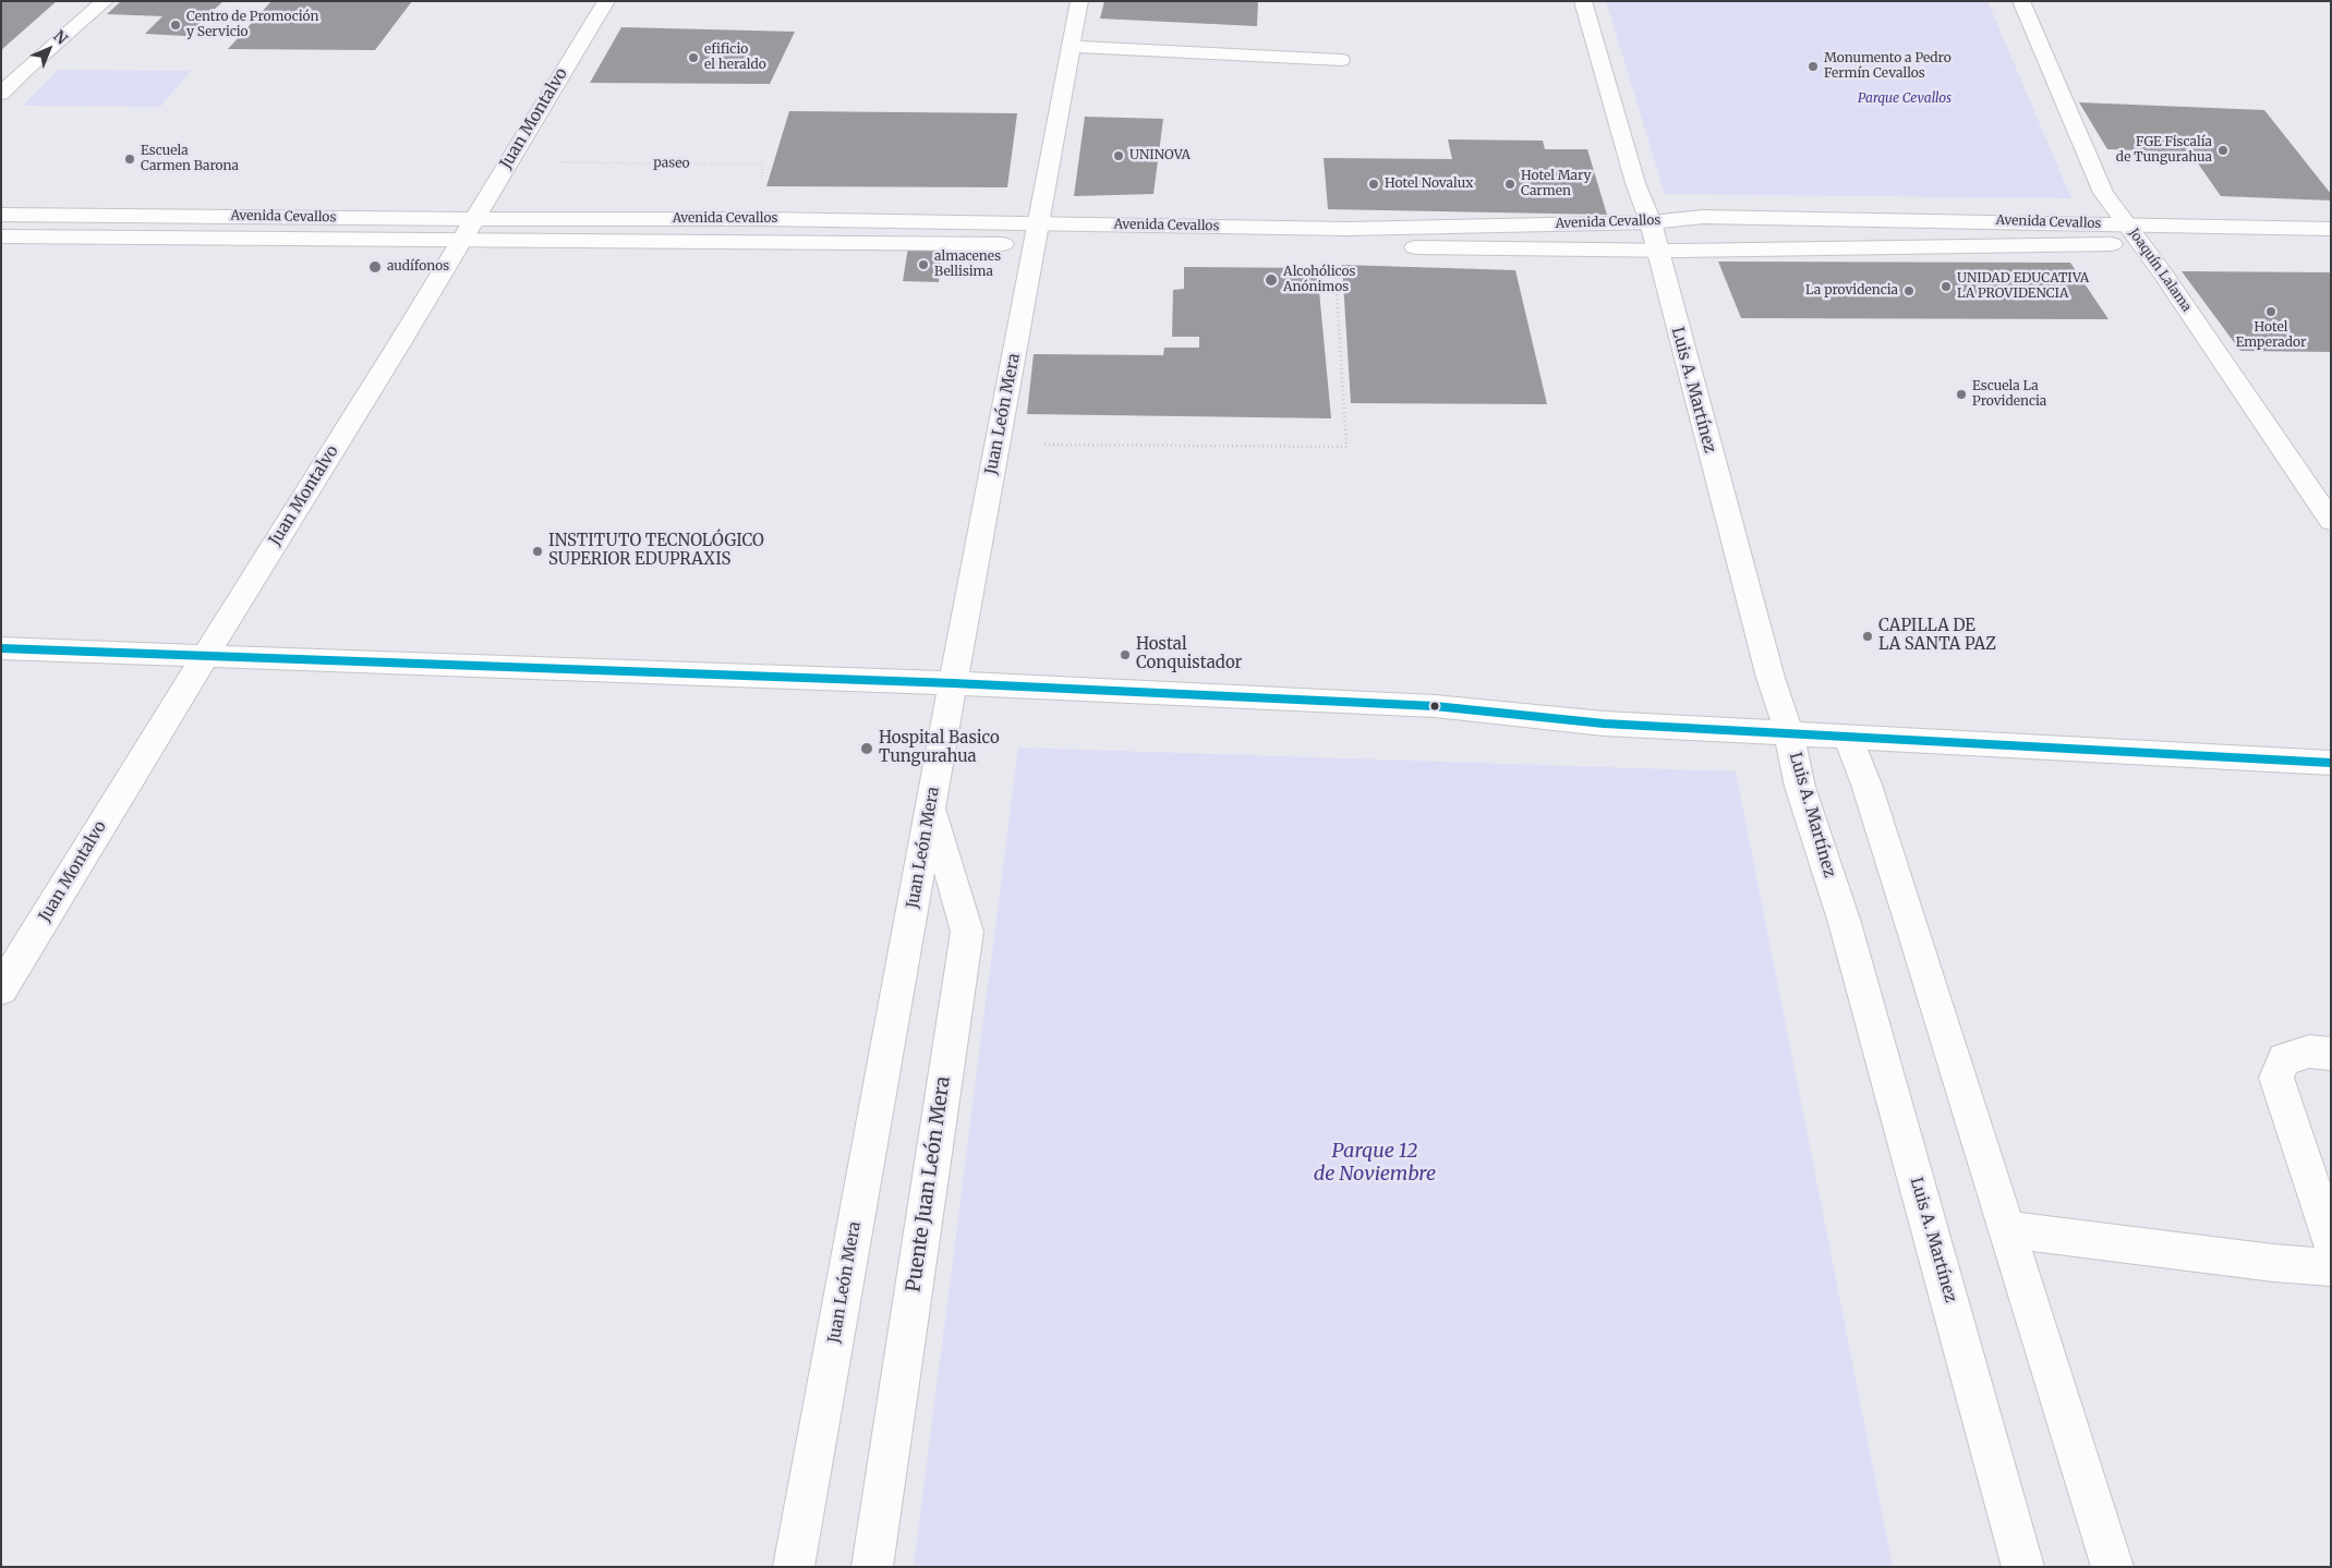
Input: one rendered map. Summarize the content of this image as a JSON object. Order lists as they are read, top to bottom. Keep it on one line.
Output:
{"streets":{"street":["Juan Montalvo","Avenida Cevallos","Joaquín Lalama","Luis A. Martínez","Juan León Mera","Puente Juan León Mera"],"path":["paseo"]},"crossings":[["Juan Montalvo","Avenida Cevallos"],["paseo","Avenida Cevallos"],["Avenida Cevallos","Joaquín Lalama"],["Avenida Cevallos","Luis A. Martínez"],["Avenida Cevallos","Juan León Mera"],["Juan León Mera","Puente Juan León Mera"]],"parks":["Parque Cevallos","Parque 12 de Noviembre"],"places":["Centro de Promoción y Servicio","efificio el heraldo","Monumento a Pedro Fermín Cevallos","FGE Fiscalía de Tungurahua","UNINOVA","Escuela Carmen Barona","Hotel Novalux","Hotel Mary Carmen","almacenes Bellisima","audífonos","Alcohólicos Anónimos","UNIDAD EDUCATIVA LA PROVIDENCIA","La providencia","Hotel Emperador","Escuela La Providencia","INSTITUTO TECNOLÓGICO SUPERIOR EDUPRAXIS","CAPILLA DE LA SANTA PAZ","Hostal Conquistador","Hospital Basico Tungurahua"],"north":"top right"}
